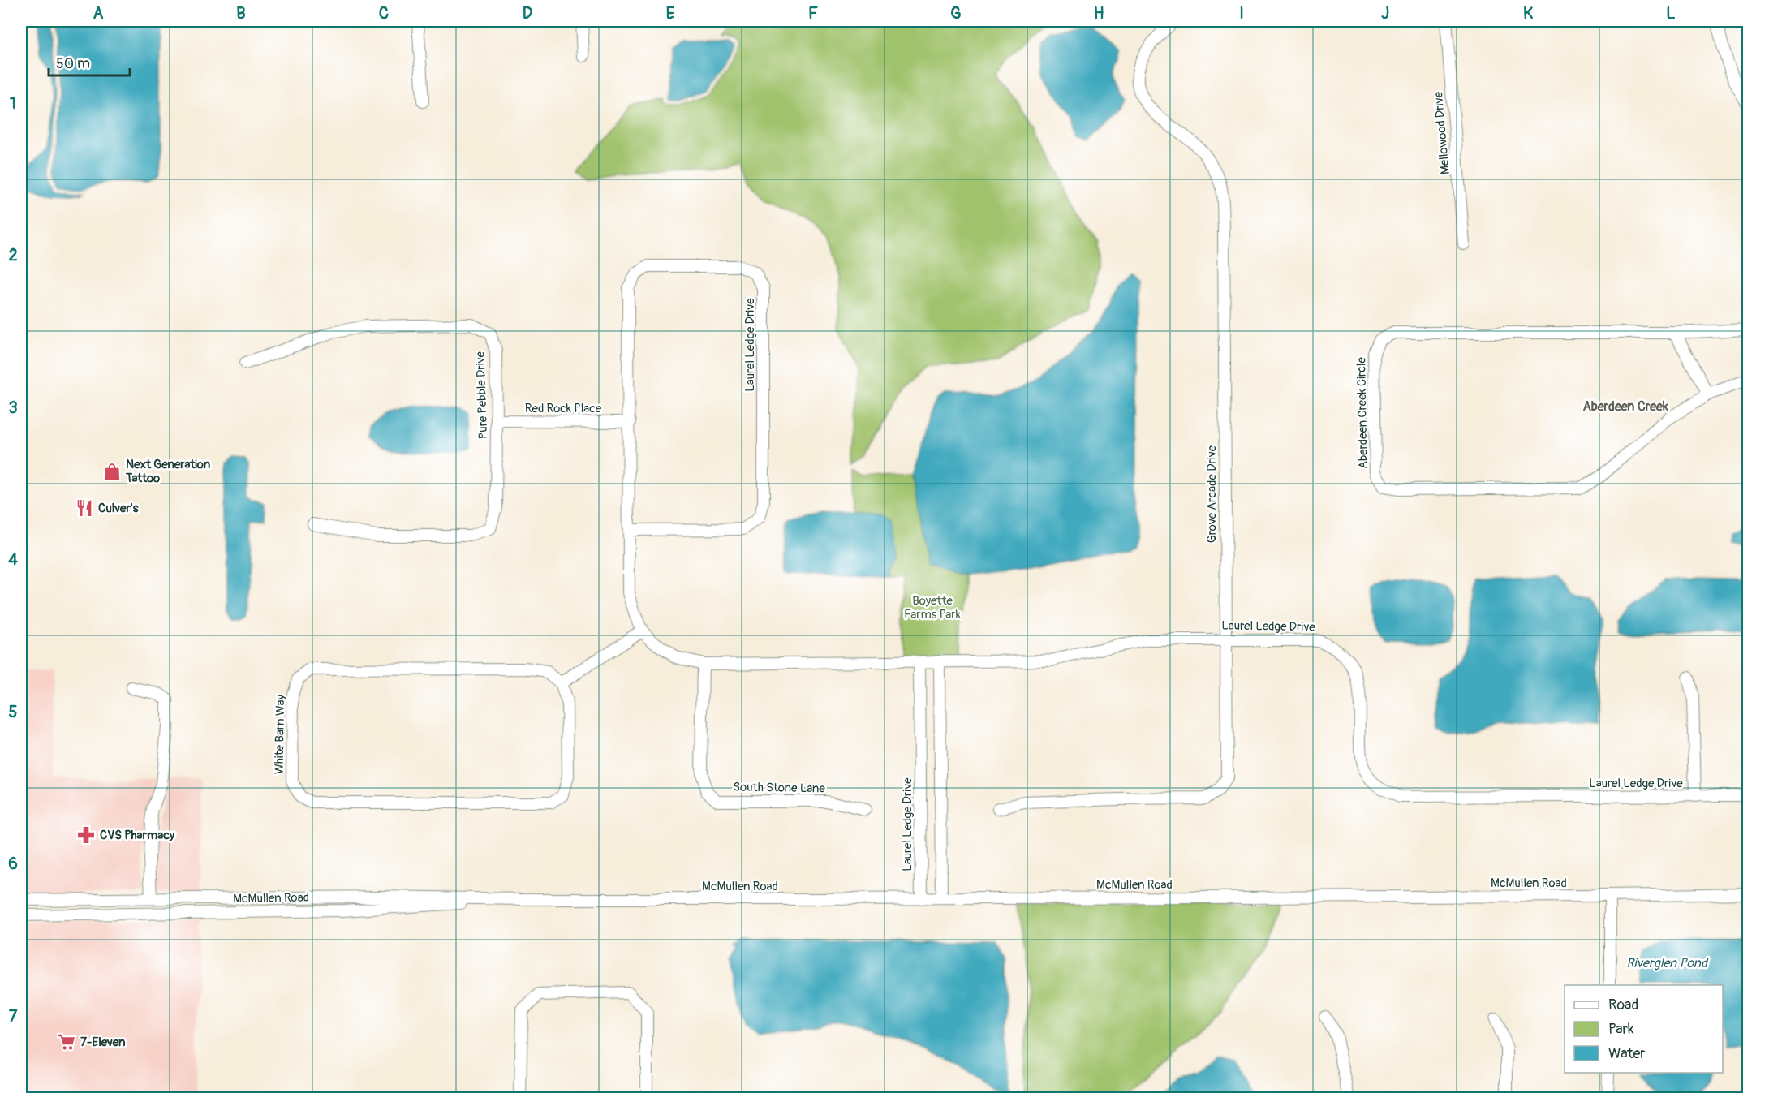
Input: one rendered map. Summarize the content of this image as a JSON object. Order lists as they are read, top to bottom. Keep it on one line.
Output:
{"streets":{"street":["Mellowood Drive","Laurel Ledge Drive","Pure Pebble Drive","Red Rock Place","Aberdeen Creek Circle","Grove Arcade Drive","White Barn Way","South Stone Lane","McMullen Road"]},"crossings":[["Laurel Ledge Drive","Red Rock Place"],["Laurel Ledge Drive","Grove Arcade Drive"],["Laurel Ledge Drive","South Stone Lane"],["Laurel Ledge Drive","McMullen Road"],["Pure Pebble Drive","Red Rock Place"]],"districts":["Aberdeen Creek"],"water":["Riverglen Pond"],"parks":["Boyette Farms Park"],"places":{"shop":["Next Generation Tattoo"],"restaurant":["Culver's"],"pharmacy":["CVS Pharmacy"],"supermarket":["7-Eleven"]},"legend":["Road","Park","Water"],"scale_bar":"50 m","grid":{"columns":["A","B","C","D","E","F","G","H","I","J","K","L"],"rows":["1","2","3","4","5","6","7"]}}
